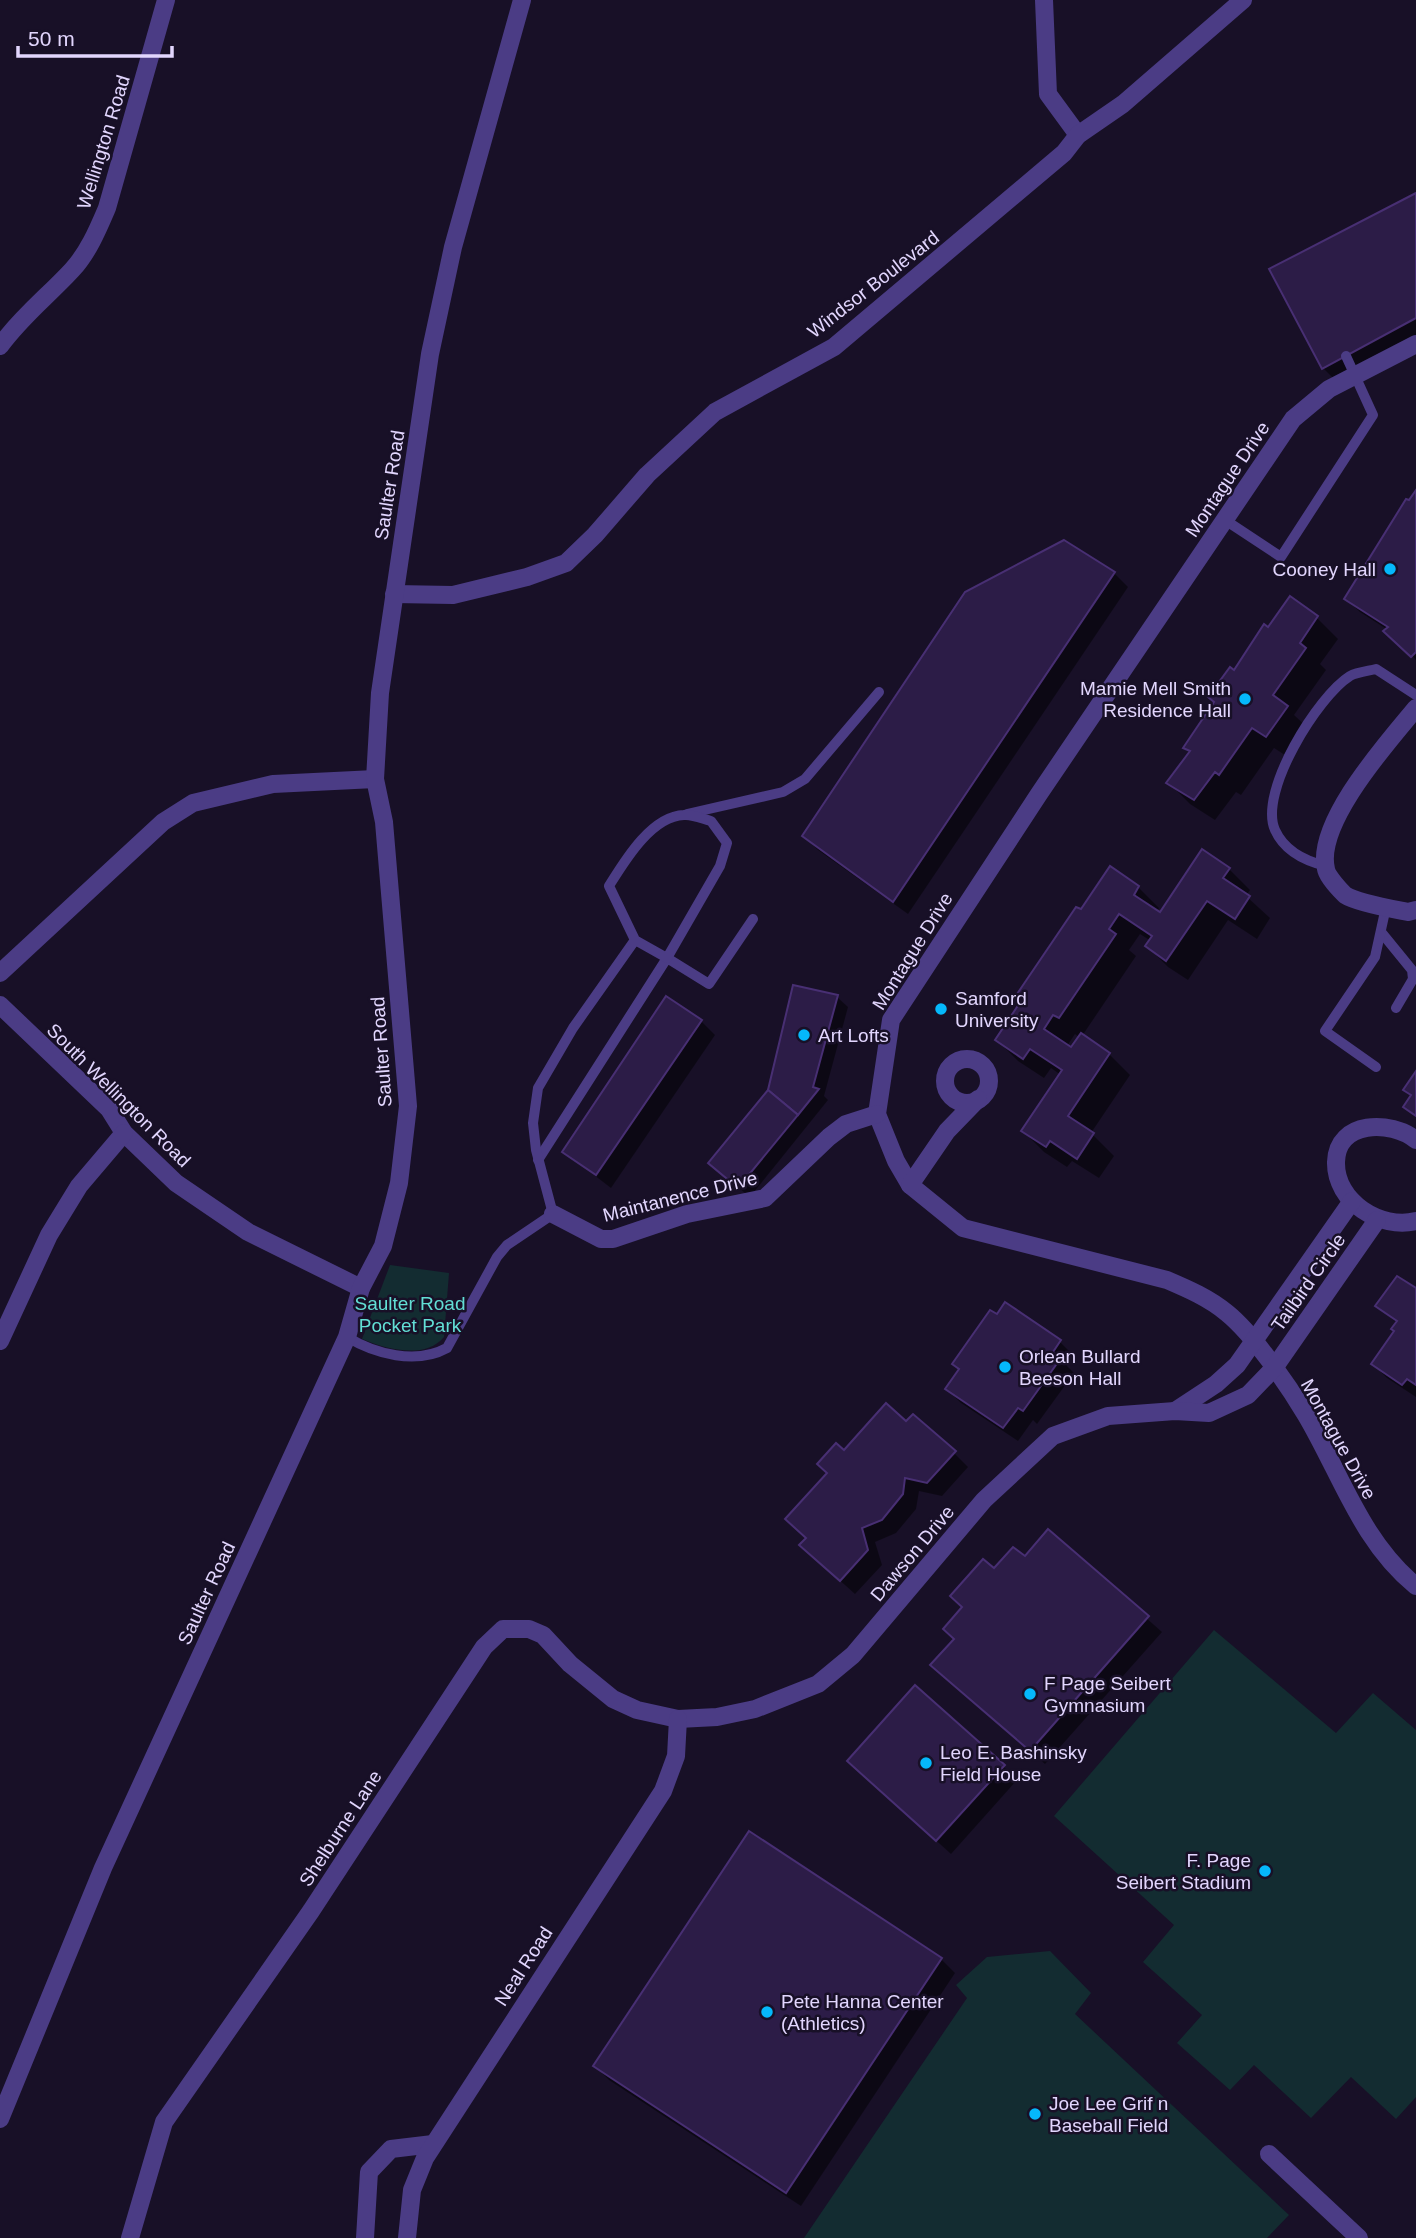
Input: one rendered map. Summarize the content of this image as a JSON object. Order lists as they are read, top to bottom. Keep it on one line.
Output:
{"streets":{"street":["Wellington Road","Windsor Boulevard","Montague Drive","Saulter Road","South Wellington Road","Maintanence Drive","Tailbird Circle","Dawson Drive","Shelburne Lane","Neal Road"]},"crossings":[["Windsor Boulevard","Saulter Road"],["Montague Drive","Maintanence Drive"],["Montague Drive","Tailbird Circle"],["Montague Drive","Dawson Drive"],["Saulter Road","South Wellington Road"],["Tailbird Circle","Dawson Drive"],["Dawson Drive","Shelburne Lane"],["Dawson Drive","Neal Road"],["Shelburne Lane","Neal Road"]],"parks":["Saulter Road Pocket Park"],"places":["Cooney Hall","Mamie Mell Smith Residence Hall","Samford University","Art Lofts","Orlean Bullard Beeson Hall","F Page Seibert Gymnasium","Leo E. Bashinsky Field House","F. Page Seibert Stadium","Pete Hanna Center (Athletics)","Joe Lee Grif n Baseball Field"],"scale_bar":"50 m"}
